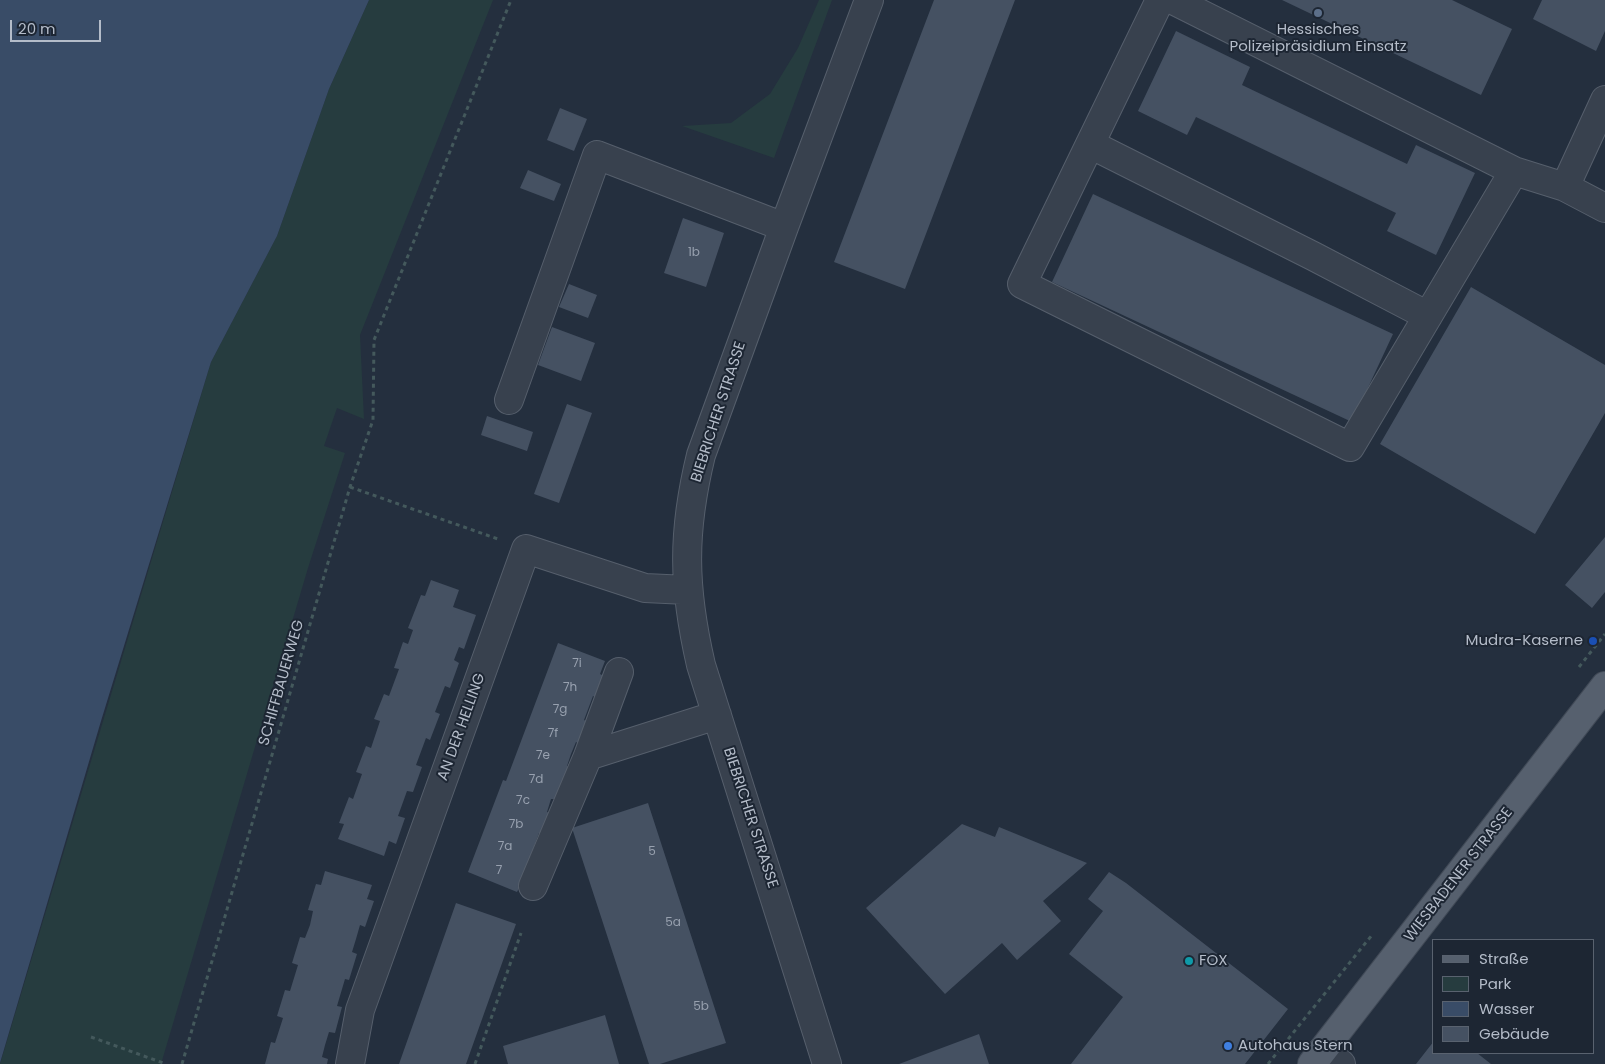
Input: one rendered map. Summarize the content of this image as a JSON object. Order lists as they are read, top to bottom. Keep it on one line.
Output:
{"streets":{"main road":["WIESBADENER STRASSE"],"street":["BIEBRICHER STRASSE","AN DER HELLING"],"path":["SCHIFFBAUERWEG"]},"places":["Hessisches Polizeipräsidium Einsatz","Mudra-Kaserne","FOX","Autohaus Stern"],"house_numbers":["1b","7i","7h","7g","7f","7e","7d","7c","7b","7a","5","7","5a","5b"],"legend":["Straße","Park","Wasser","Gebäude"],"scale_bar":"20 m"}
